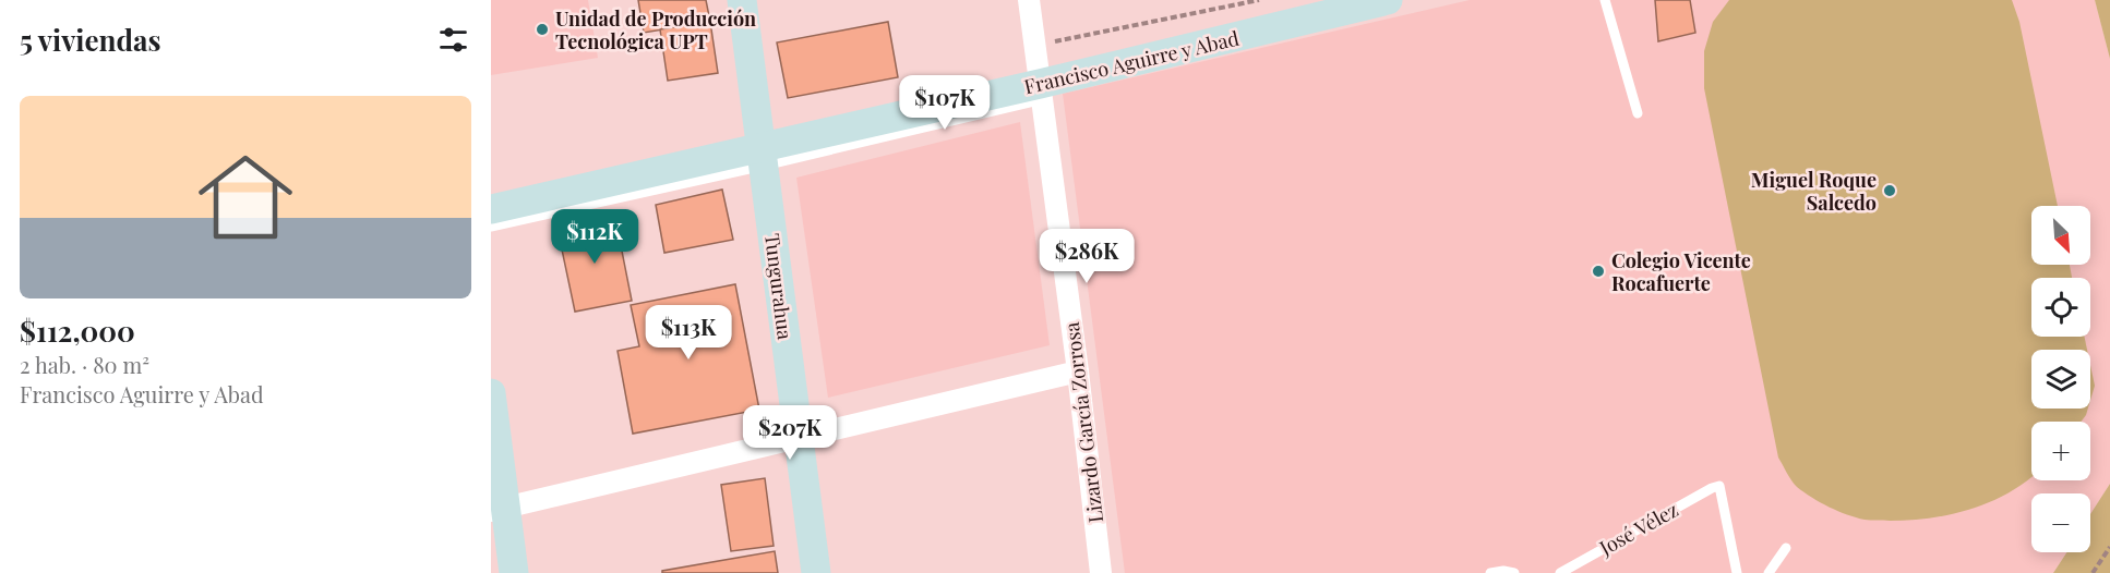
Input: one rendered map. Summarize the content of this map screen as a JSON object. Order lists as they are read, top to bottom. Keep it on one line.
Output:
{"streets":{"main road":["Francisco Aguirre y Abad","Tungurahua"],"street":["Lizardo García Zorrosa"],"lane":["José Vélez"]},"crossings":[["Francisco Aguirre y Abad","Tungurahua"],["Francisco Aguirre y Abad","Lizardo García Zorrosa"]],"places":["Unidad de Producción Tecnológica UPT","Miguel Roque Salcedo","Colegio Vicente Rocafuerte"],"north":"bottom right","page":{"heading":"5 viviendas","price":["$107K","$112K","$286K","$113K","$207K"],"list":[{"name":"$112,000","note":"2 hab. · 80 m² · Francisco Aguirre y Abad"}],"map_buttons":["+","−"]}}
